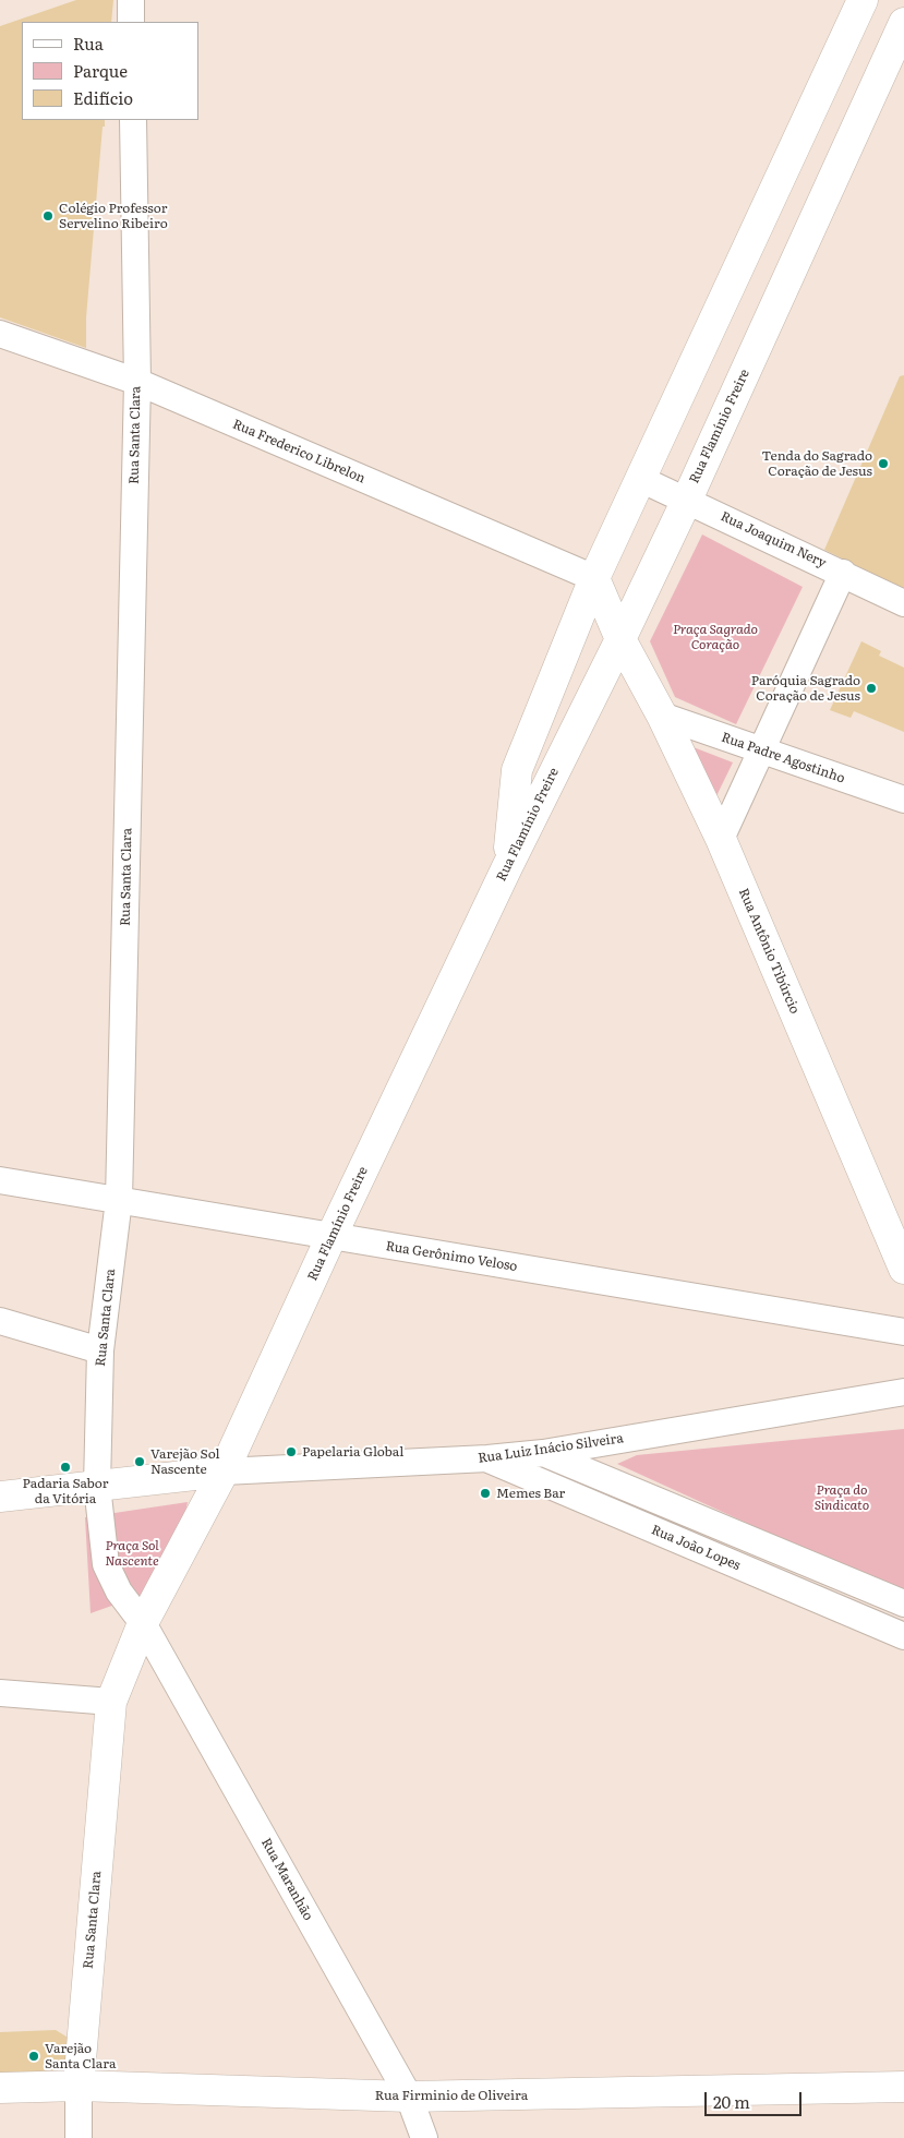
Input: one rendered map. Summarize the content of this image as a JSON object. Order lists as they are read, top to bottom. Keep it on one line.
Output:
{"streets":{"street":["Rua Flamínio Freire","Rua Santa Clara","Rua Frederico Librelon","Rua Joaquim Nery","Rua Padre Agostinho","Rua Antônio Tibúrcio","Rua Gerônimo Veloso","Rua Luiz Inácio Silveira","Rua João Lopes","Rua Maranhão","Rua Firminio de Oliveira"]},"crossings":[["Rua Flamínio Freire","Rua Santa Clara"],["Rua Flamínio Freire","Rua Joaquim Nery"],["Rua Flamínio Freire","Rua Antônio Tibúrcio"],["Rua Flamínio Freire","Rua Gerônimo Veloso"],["Rua Flamínio Freire","Rua Luiz Inácio Silveira"],["Rua Flamínio Freire","Rua Maranhão"],["Rua Santa Clara","Rua Frederico Librelon"],["Rua Santa Clara","Rua Gerônimo Veloso"],["Rua Santa Clara","Rua Luiz Inácio Silveira"],["Rua Santa Clara","Rua Maranhão"],["Rua Santa Clara","Rua Firminio de Oliveira"],["Rua Frederico Librelon","Rua Antônio Tibúrcio"],["Rua Padre Agostinho","Rua Antônio Tibúrcio"],["Rua Luiz Inácio Silveira","Rua João Lopes"],["Rua Maranhão","Rua Firminio de Oliveira"]],"parks":["Praça Sagrado Coração","Praça do Sindicato","Praça Sol Nascente"],"places":["Colégio Professor Servelino Ribeiro","Tenda do Sagrado Coração de Jesus","Paróquia Sagrado Coração de Jesus","Papelaria Global","Varejão Sol Nascente","Padaria Sabor da Vitória","Memes Bar","Varejão Santa Clara"],"legend":["Rua","Parque","Edifício"],"scale_bar":"20 m"}
